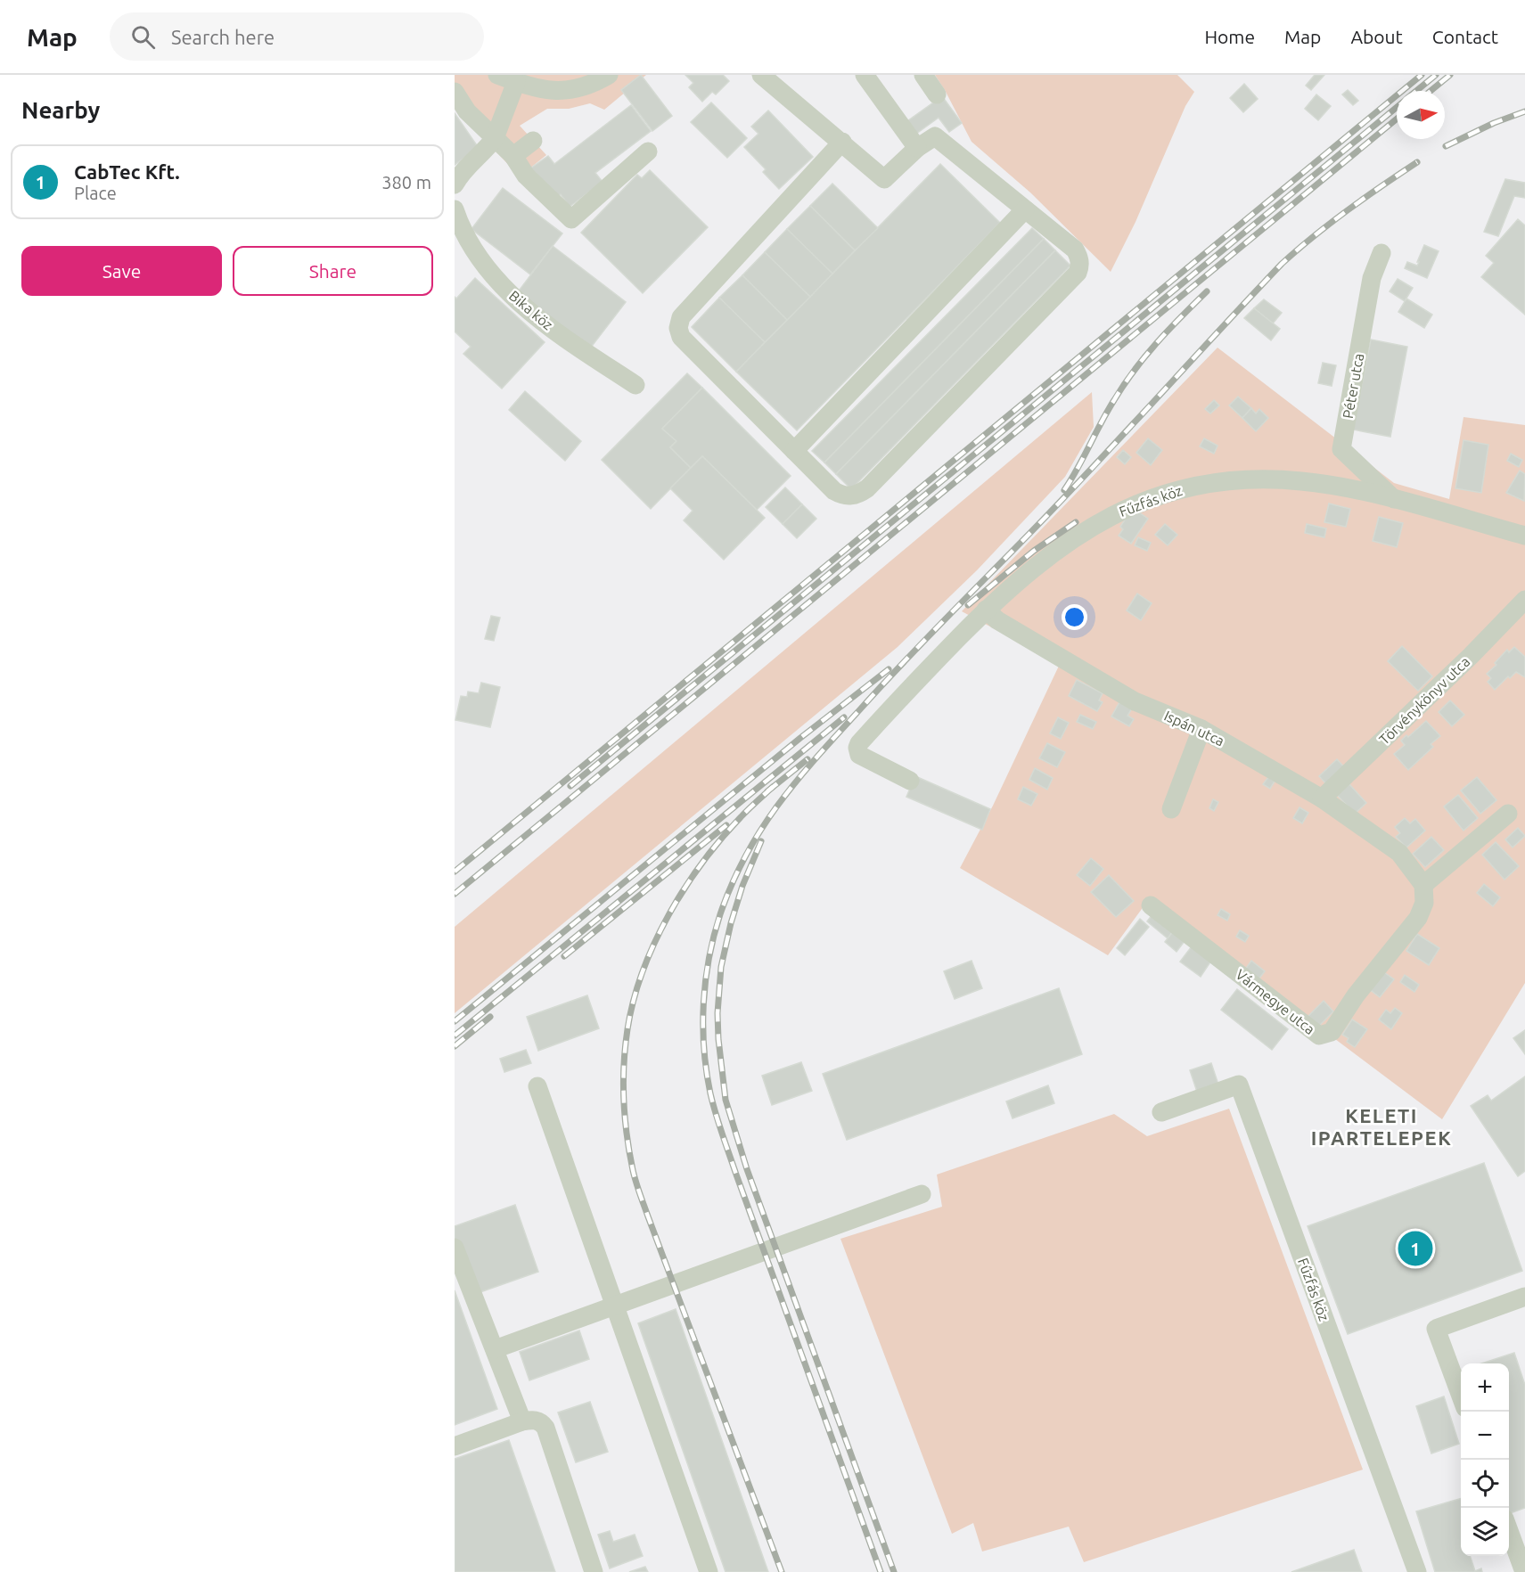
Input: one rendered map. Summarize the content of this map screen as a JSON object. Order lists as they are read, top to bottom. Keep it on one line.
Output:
{"streets":{"street":["Bika köz","Péter utca","Fűzfás köz","Törvénykönyv utca","Ispán utca","Vármegye utca"]},"crossings":[["Péter utca","Fűzfás köz"],["Fűzfás köz","Ispán utca"],["Törvénykönyv utca","Ispán utca"],["Ispán utca","Vármegye utca"]],"districts":["KELETI IPARTELEPEK"],"north":"right","page":{"header":"Map","search":"Search here","nav":["Home","Map","About","Contact"],"heading":"Nearby","list":[{"mark":"1","name":"CabTec Kft.","note":"Place","value":"380 m"}],"buttons":["Save","Share"],"pins":"1","map_buttons":["+","−"]}}
